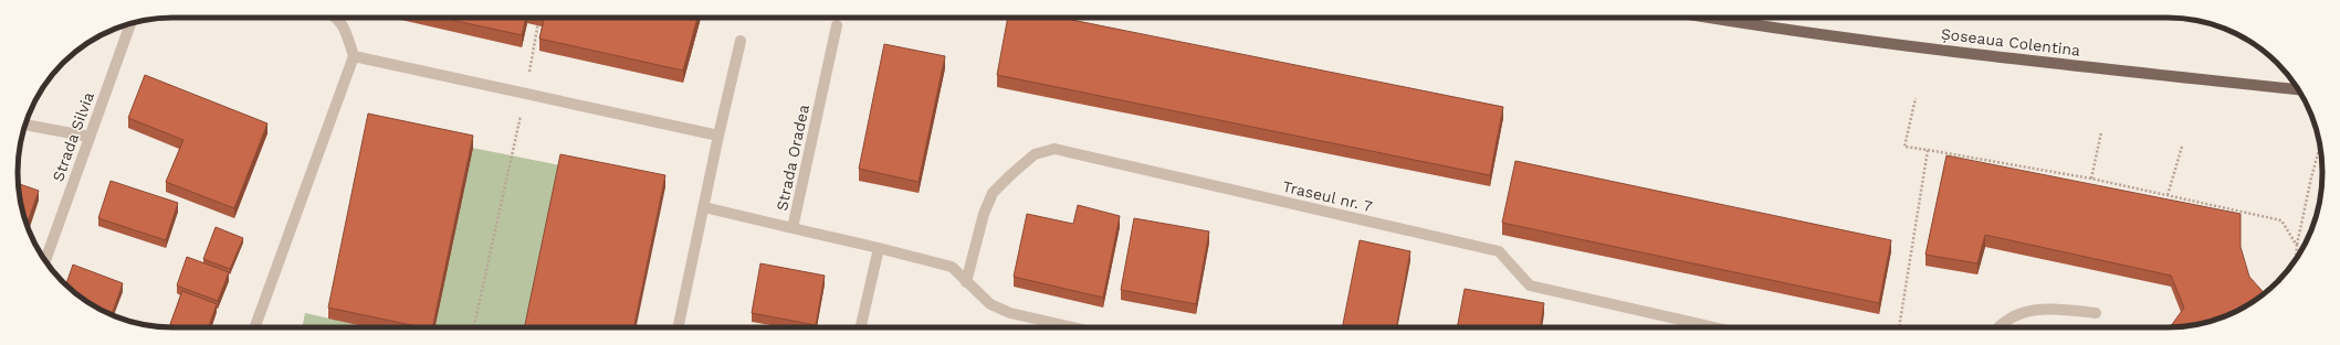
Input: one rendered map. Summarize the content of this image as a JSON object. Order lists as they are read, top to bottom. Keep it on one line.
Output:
{"streets":{"main road":["Șoseaua Colentina"],"street":["Strada Silvia","Strada Oradea","Traseul nr. 7"]},"crossings":[["Strada Oradea","Traseul nr. 7"]]}
